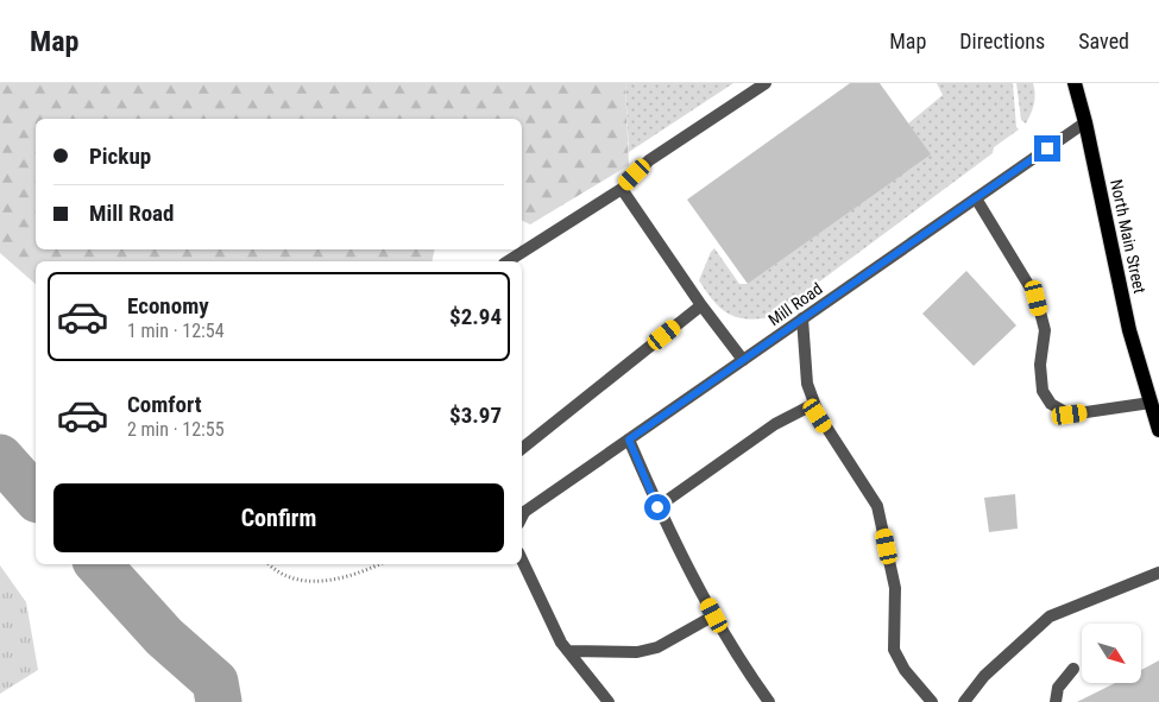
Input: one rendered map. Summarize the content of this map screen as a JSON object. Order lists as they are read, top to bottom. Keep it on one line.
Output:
{"streets":{"main road":["North Main Street"],"street":["Mill Road"]},"crossings":[["North Main Street","Mill Road"]],"north":"bottom right","page":{"header":"Map","nav":["Map","Directions","Saved"],"banner":["Pickup","Mill Road"],"list":[{"name":"Economy","note":"1 min · 12:54","value":"$2.94"},{"name":"Comfort","note":"2 min · 12:55","value":"$3.97"}],"buttons":"Confirm"}}
